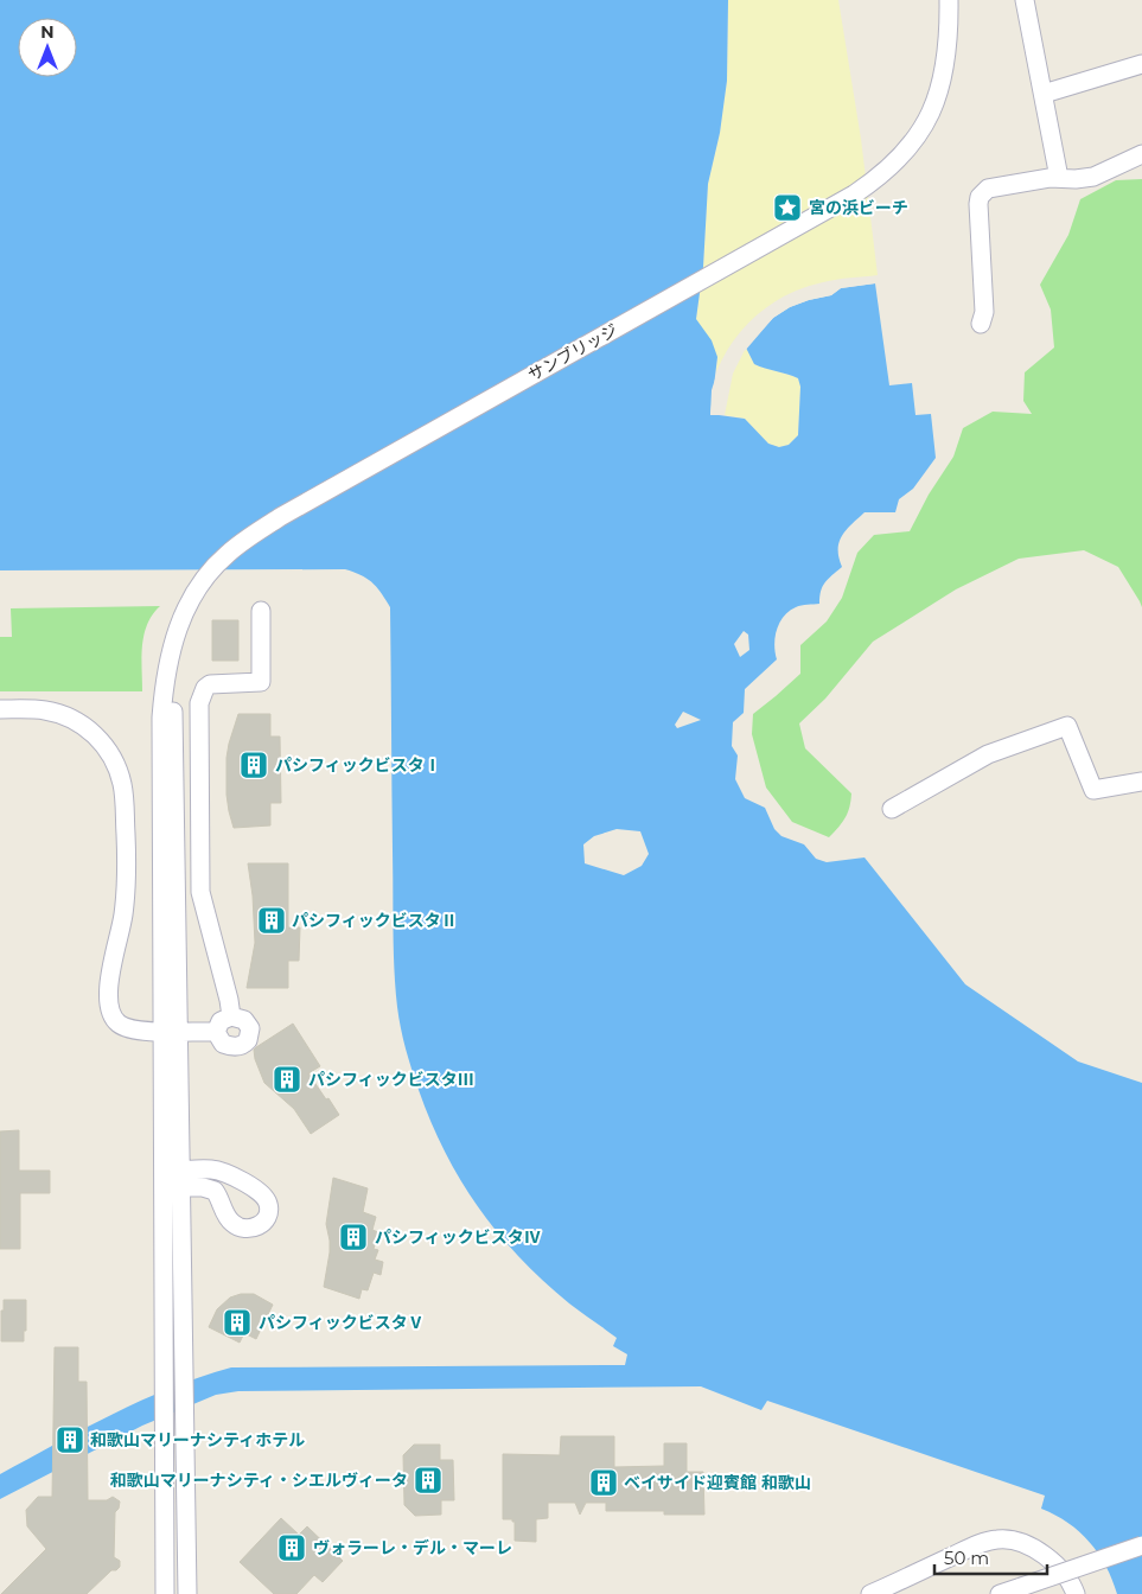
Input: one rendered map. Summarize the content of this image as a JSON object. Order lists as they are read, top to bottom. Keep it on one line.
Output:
{"streets":{"street":["サンブリッジ"]},"places":{"place":["宮の浜ビーチ"],"building":["パシフィックビスタⅠ","パシフィックビスタⅡ","パシフィックビスタⅢ","パシフィックビスタⅣ","パシフィックビスタⅤ","和歌山マリーナシティホテル","和歌山マリーナシティ・シエルヴィータ","ベイサイド迎賓館 和歌山","ヴォラーレ・デル・マーレ"]},"scale_bar":"50 m","north":"top"}
